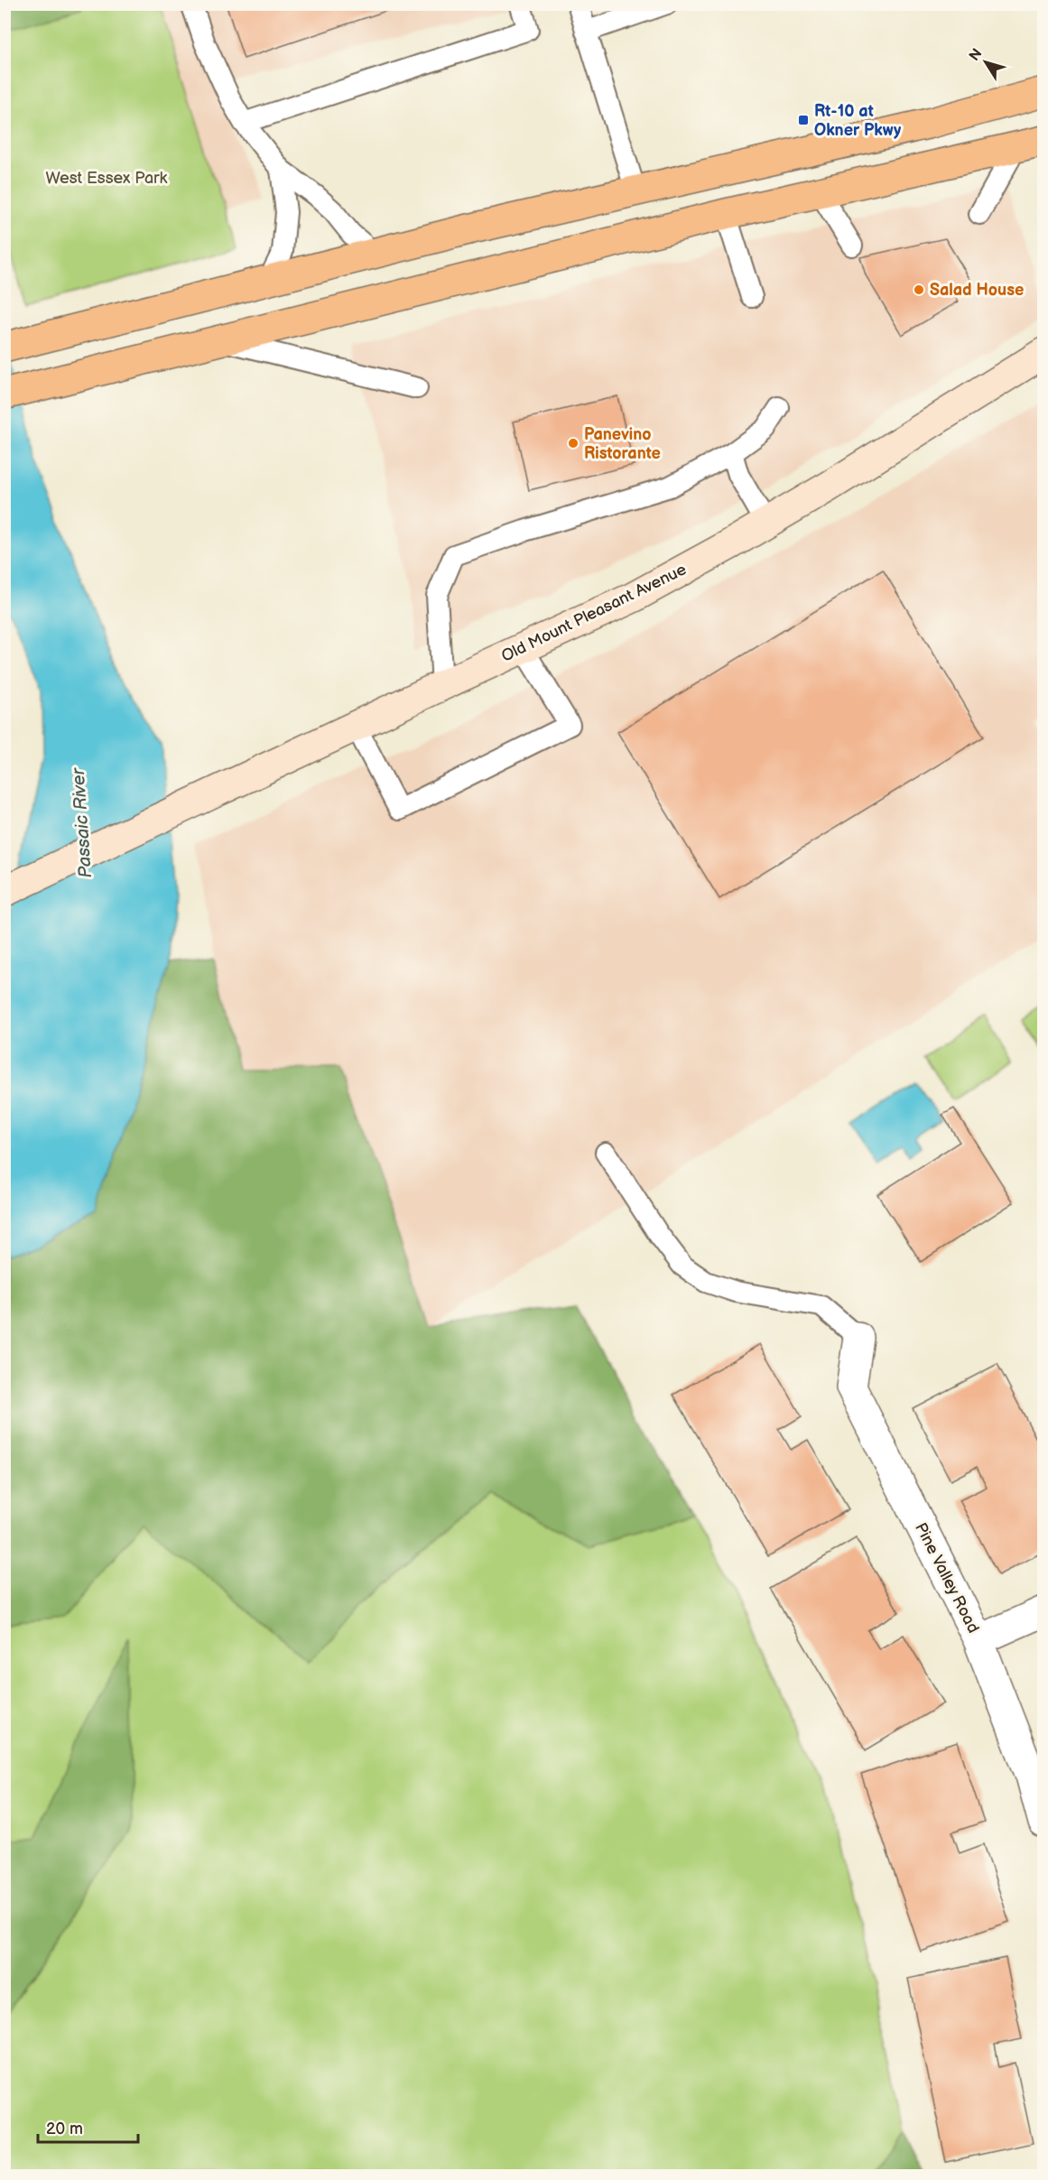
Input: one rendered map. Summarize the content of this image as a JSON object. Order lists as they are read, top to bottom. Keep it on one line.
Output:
{"streets":{"street":["Old Mount Pleasant Avenue","Pine Valley Road"]},"water":["Passaic River"],"parks":["West Essex Park"],"places":{"transit":["Rt-10 at Okner Pkwy"],"other":["Salad House","Panevino Ristorante"]},"scale_bar":"20 m","north":"top left"}
